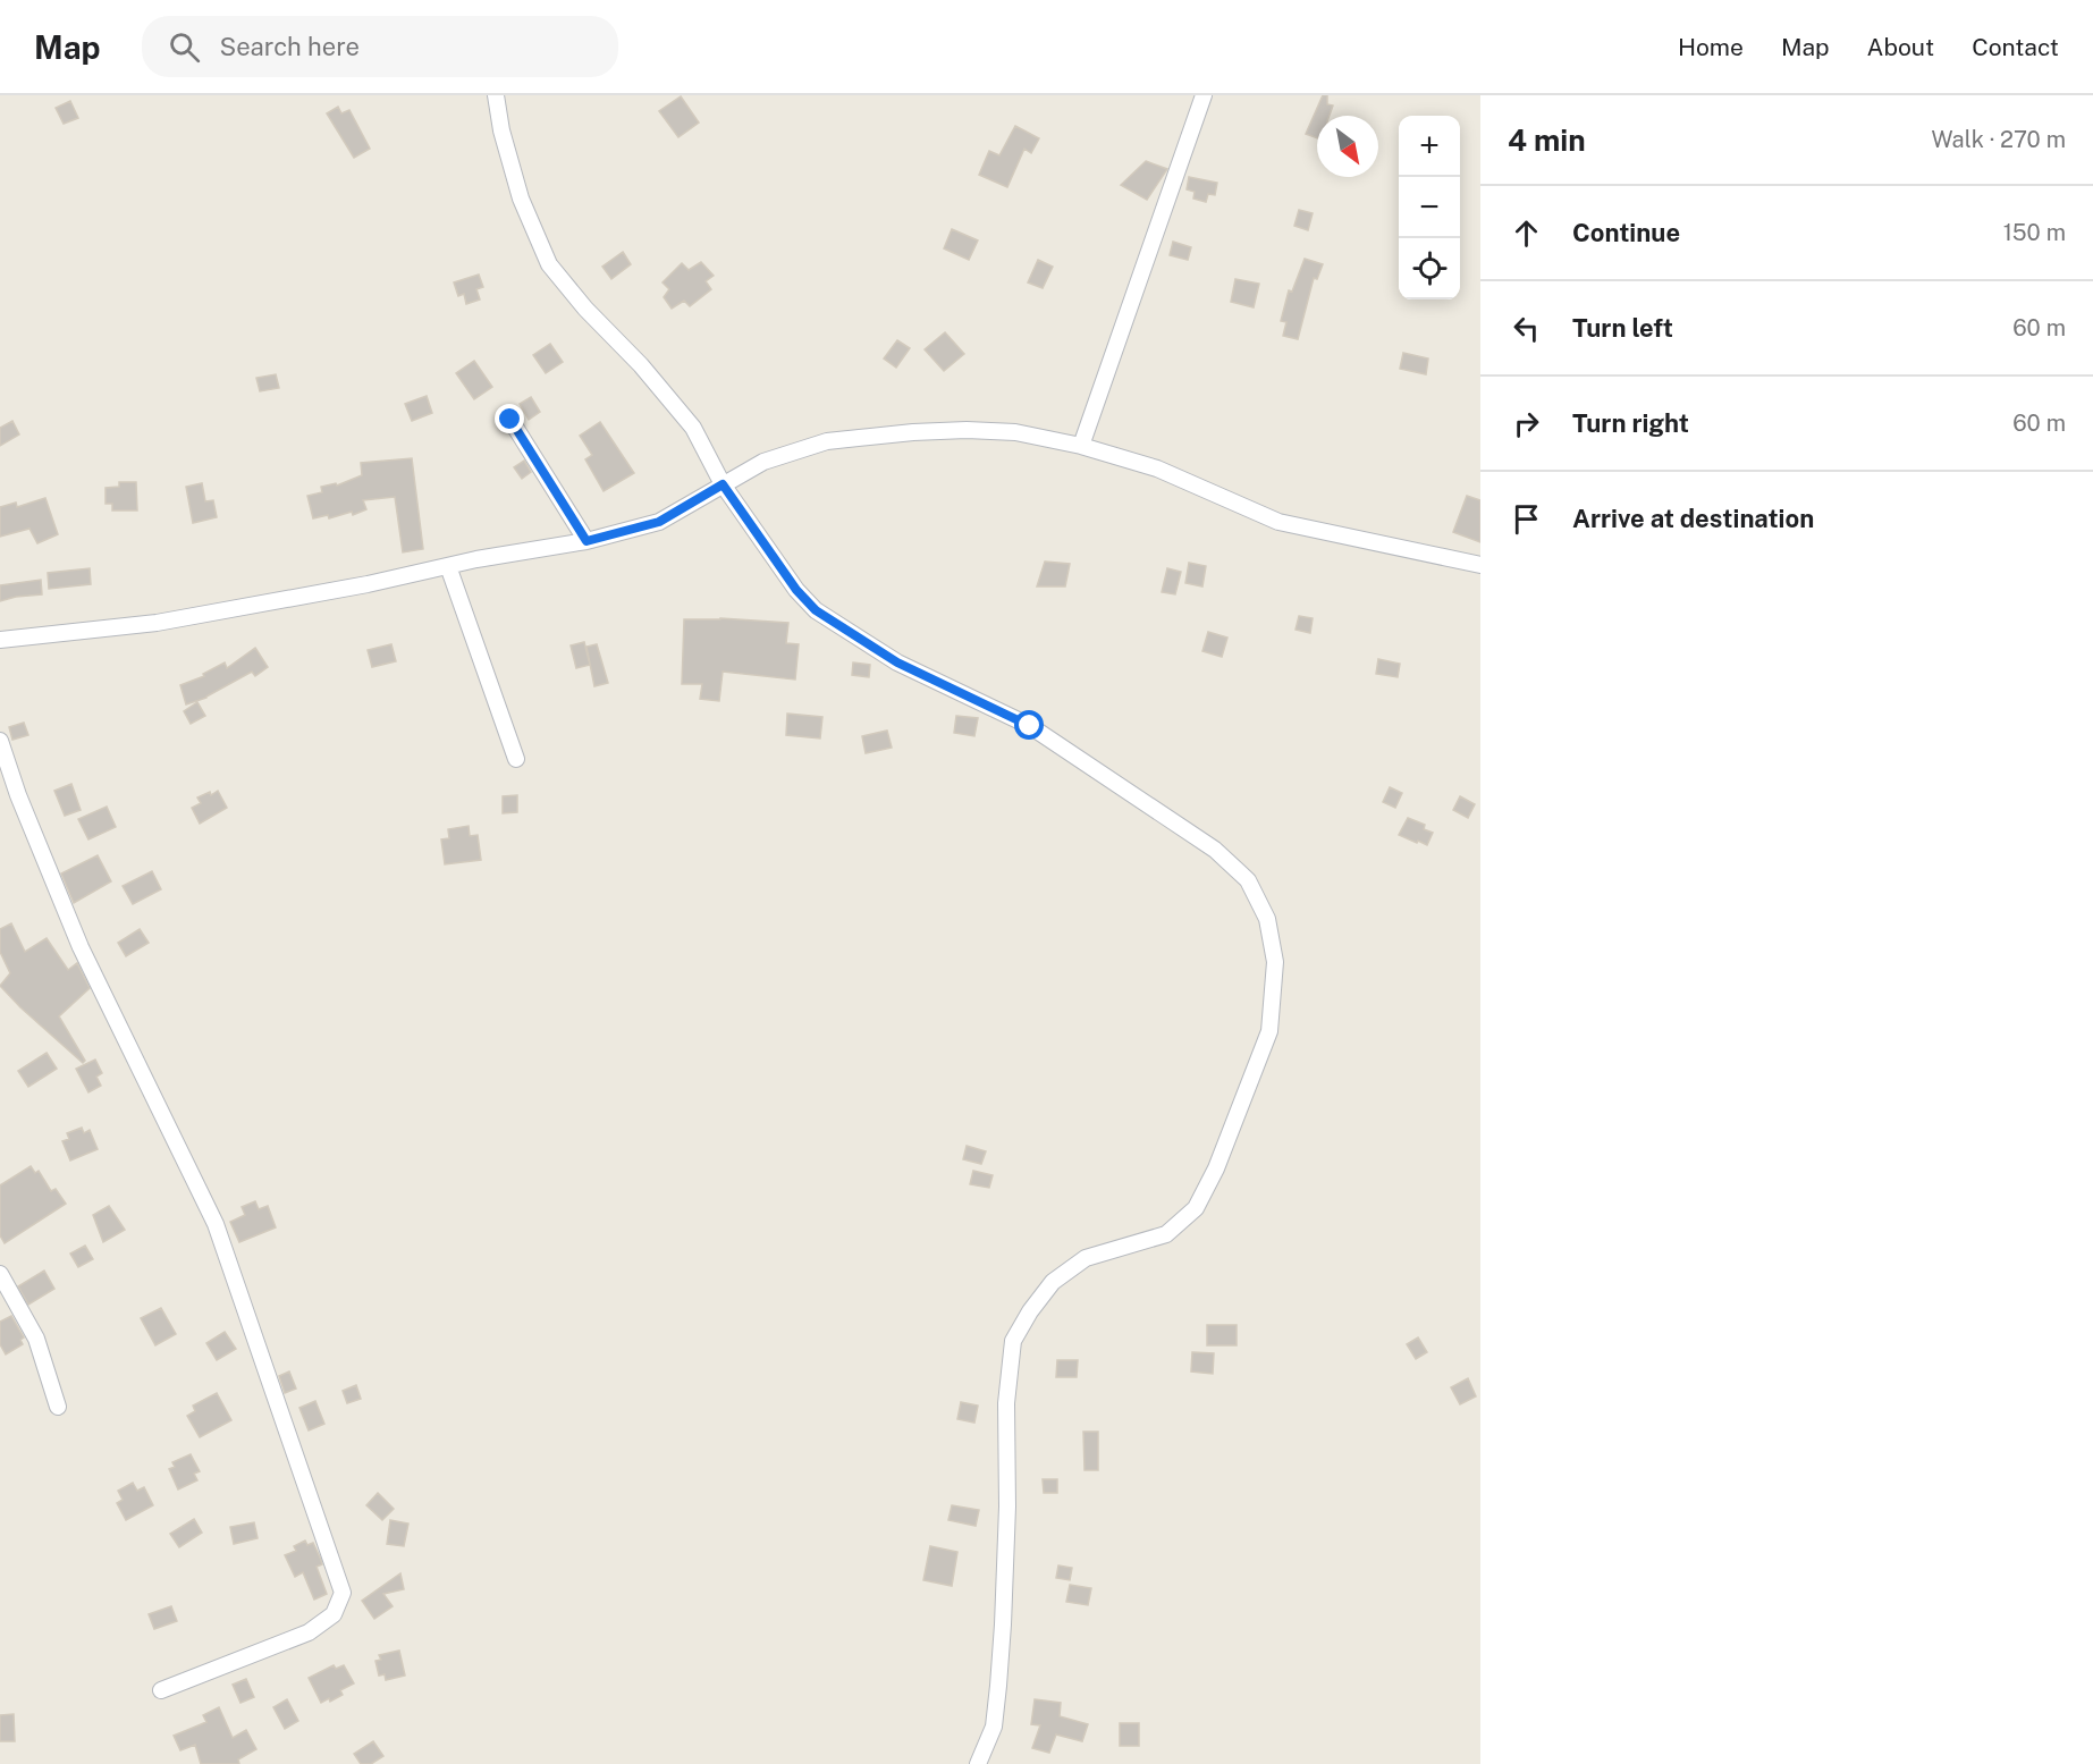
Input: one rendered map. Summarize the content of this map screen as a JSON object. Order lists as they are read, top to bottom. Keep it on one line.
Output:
{"north":"bottom right","page":{"header":"Map","search":"Search here","nav":["Home","Map","About","Contact"],"heading":["4 min","Walk · 270 m"],"map_buttons":["+","−"],"list":[["Continue","150 m"],["Turn left","60 m"],["Turn right","60 m"],"Arrive at destination"]}}
